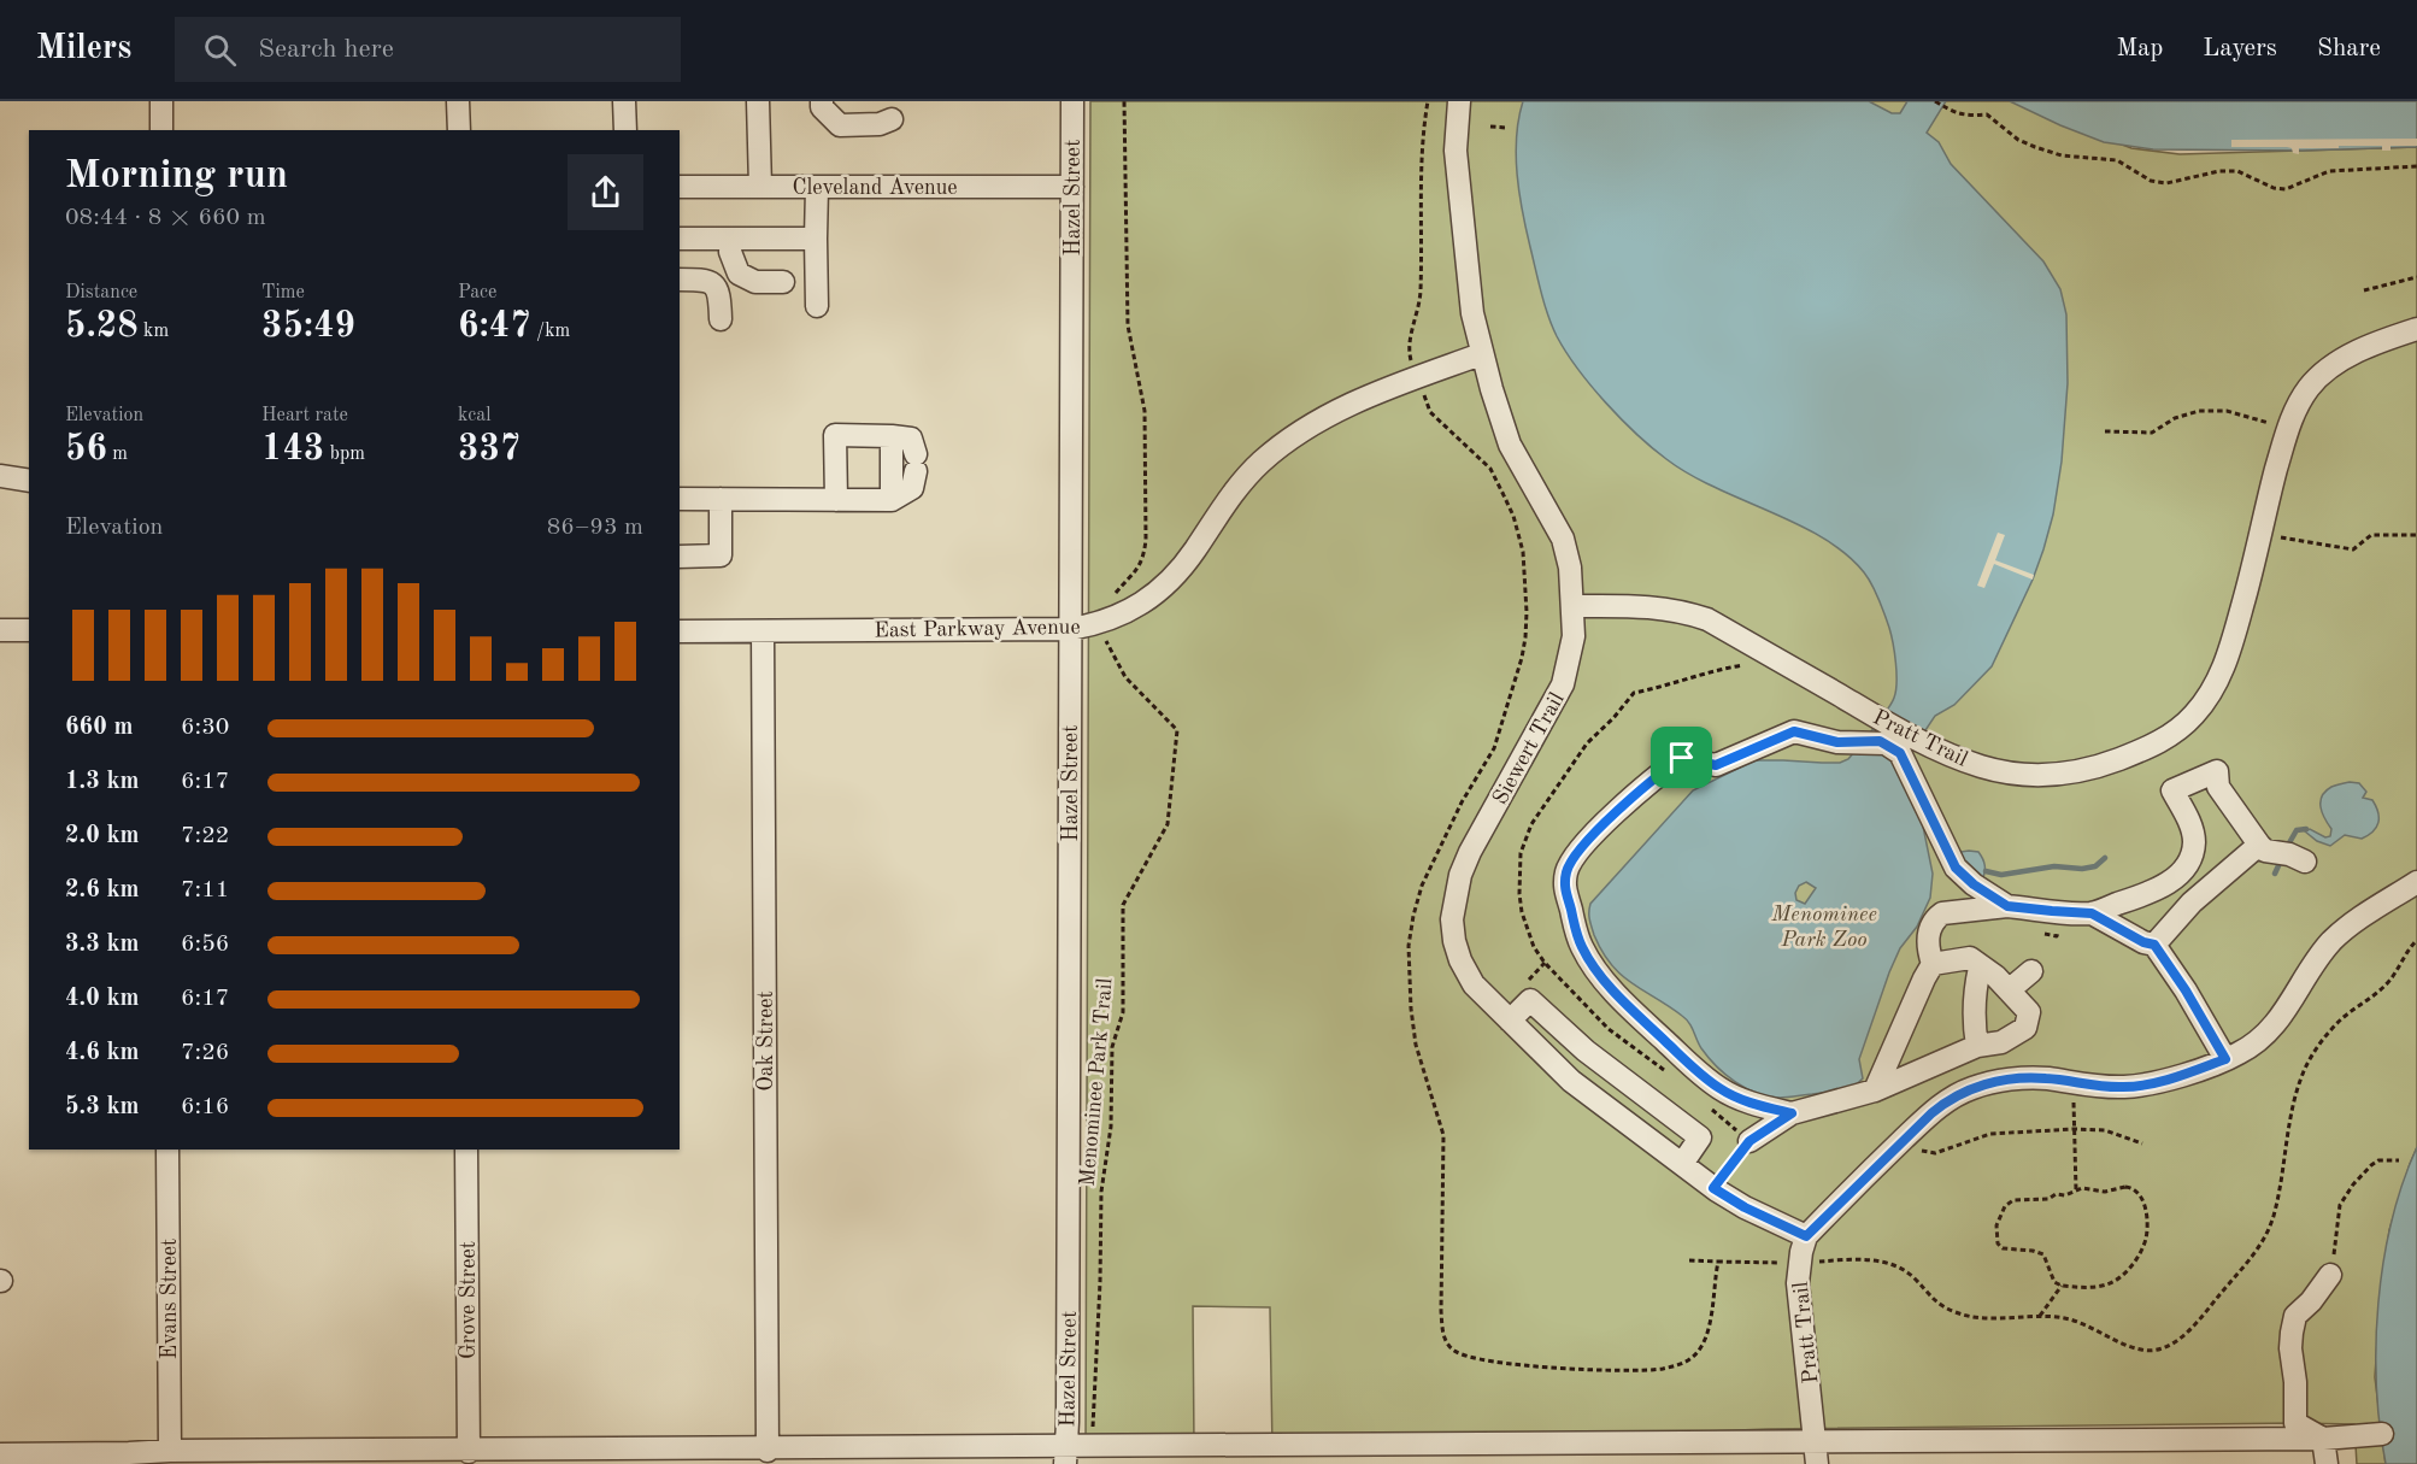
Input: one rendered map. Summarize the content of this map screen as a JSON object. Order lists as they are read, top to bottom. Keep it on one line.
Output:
{"streets":{"street":["Cleveland Avenue","Hazel Street","East Parkway Avenue","Pratt Trail","Siewert Trail","Oak Street","Evans Street","Grove Street"],"path":["Menominee Park Trail"]},"crossings":[["Cleveland Avenue","Hazel Street"],["Hazel Street","East Parkway Avenue"],["East Parkway Avenue","Siewert Trail"],["East Parkway Avenue","Oak Street"],["East Parkway Avenue","Menominee Park Trail"],["Pratt Trail","Siewert Trail"]],"parks":["Menominee Park Zoo"],"page":{"header":"Milers","search":"Search here","nav":["Map","Layers","Share"],"heading":["Morning run","08:44 · 8 × 660 m"],"stats":[["Distance","5.28 km"],["Time","35:49"],["Pace","6:47 /km"],["Elevation","56 m"],["Heart rate","143 bpm"],["kcal","337"]],"chart":["Elevation","86–93 m"],"list":[{"name":"660 m","note":"6:30"},{"name":"1.3 km","note":"6:17"},{"name":"2.0 km","note":"7:22"},{"name":"2.6 km","note":"7:11"},{"name":"3.3 km","note":"6:56"},{"name":"4.0 km","note":"6:17"},{"name":"4.6 km","note":"7:26"},{"name":"5.3 km","note":"6:16"}]}}
